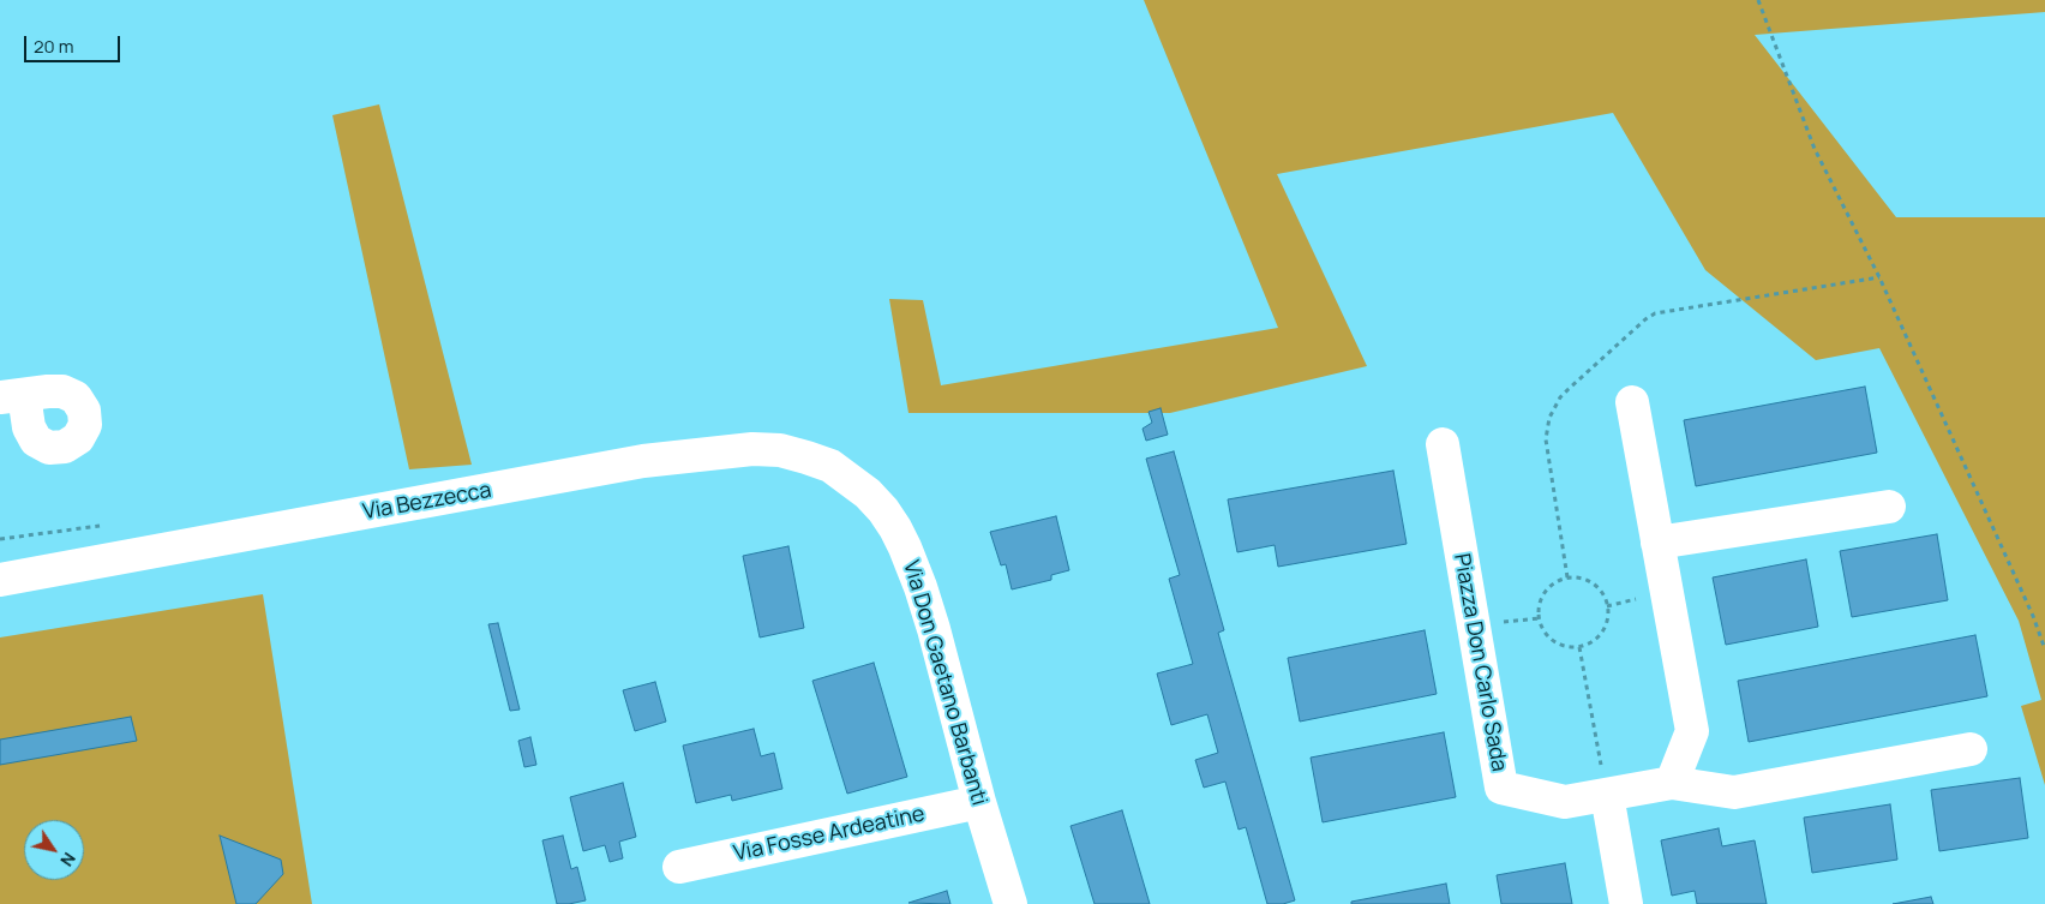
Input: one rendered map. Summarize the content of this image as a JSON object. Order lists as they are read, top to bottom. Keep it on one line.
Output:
{"streets":{"street":["Via Bezzecca","Piazza Don Carlo Sada","Via Don Gaetano Barbanti","Via Fosse Ardeatine"]},"crossings":[["Via Bezzecca","Via Don Gaetano Barbanti"],["Via Don Gaetano Barbanti","Via Fosse Ardeatine"]],"scale_bar":"20 m","north":"bottom right"}
